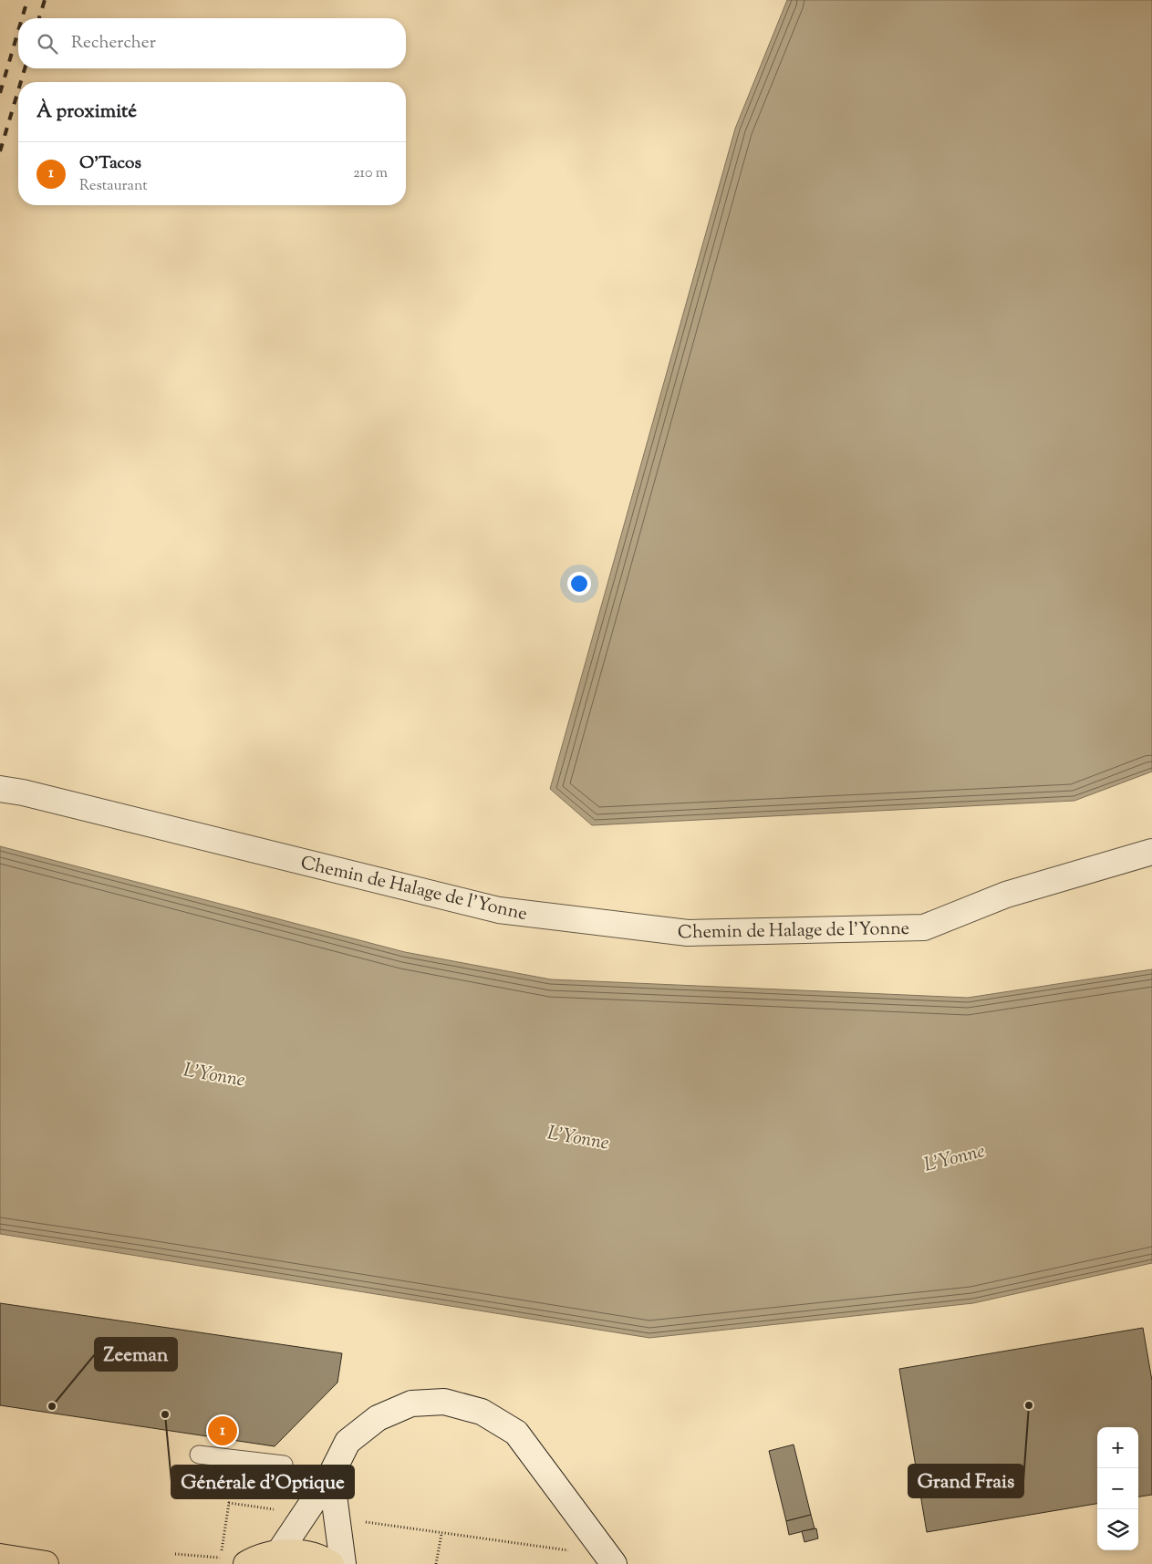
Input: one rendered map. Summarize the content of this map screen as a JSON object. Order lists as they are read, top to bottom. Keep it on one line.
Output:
{"streets":{"street":["Chemin de Halage de l'Yonne"]},"water":["L'Yonne"],"places":["Grand Frais","Zeeman","Générale d'Optique"],"page":{"search":"Rechercher","heading":"À proximité","list":[{"mark":"1","name":"O'Tacos","note":"Restaurant","value":"210 m"}],"pins":"1","map_buttons":["+","−"]}}
